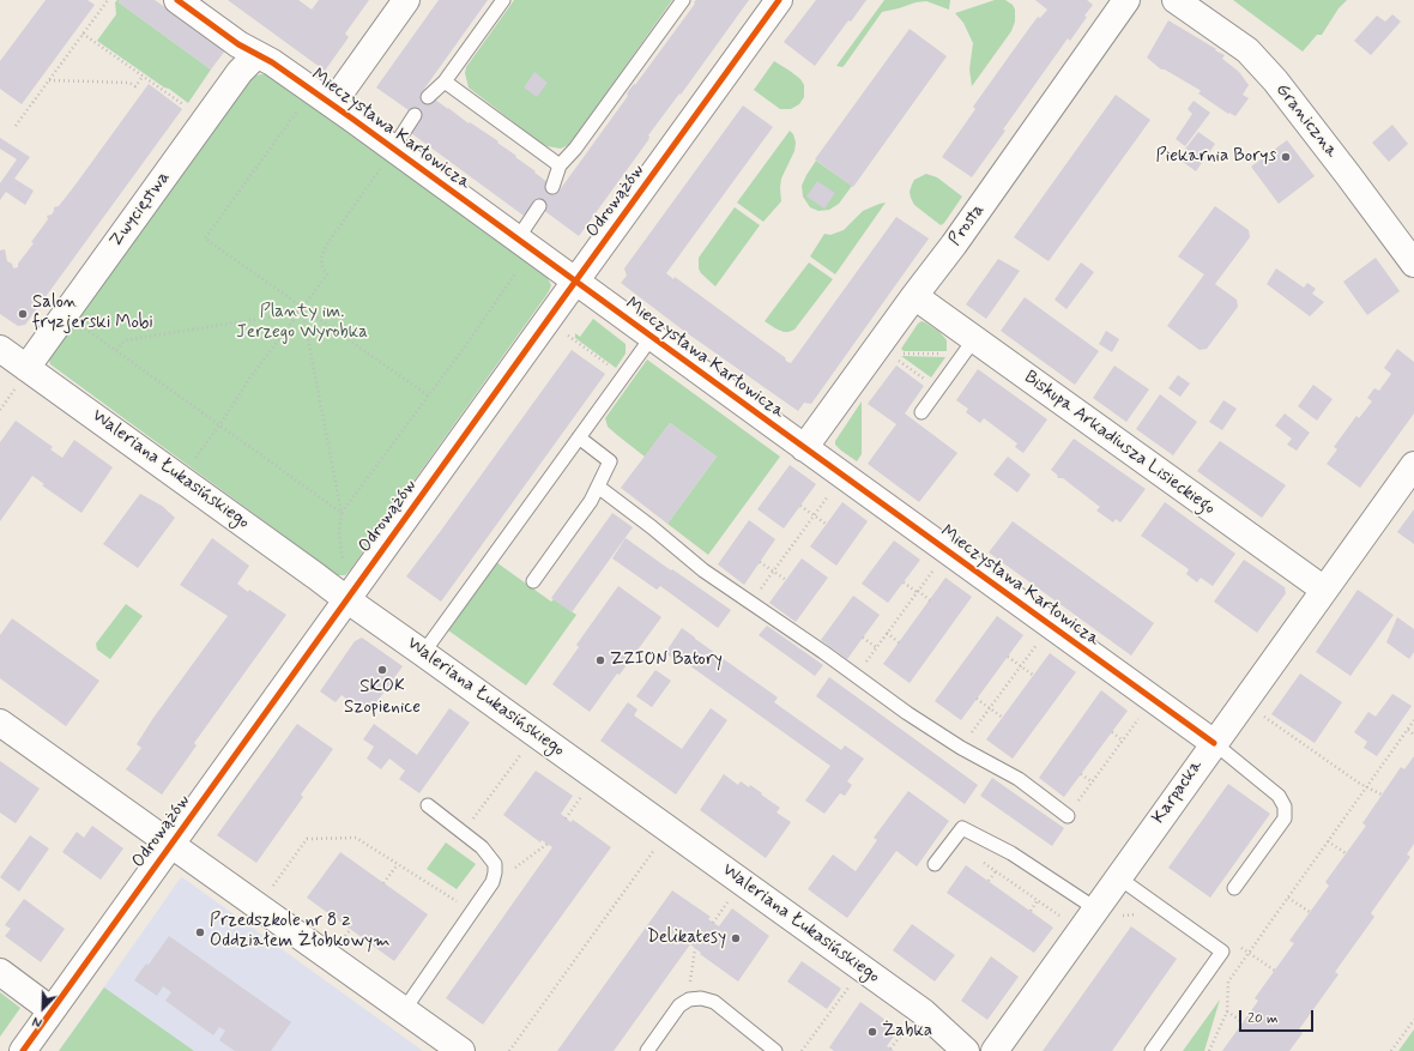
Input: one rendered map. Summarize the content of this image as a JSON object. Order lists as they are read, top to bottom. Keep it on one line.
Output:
{"streets":{"street":["Graniczna","Mieczysława Karłowicza","Odrowążów","Zwycięstwa","Prosta","Biskupa Arkadiusza Lisieckiego","Waleriana Łukasińskiego","Karpacka"]},"crossings":[["Mieczysława Karłowicza","Odrowążów"],["Mieczysława Karłowicza","Zwycięstwa"],["Mieczysława Karłowicza","Prosta"],["Mieczysława Karłowicza","Karpacka"],["Odrowążów","Waleriana Łukasińskiego"],["Zwycięstwa","Waleriana Łukasińskiego"],["Prosta","Biskupa Arkadiusza Lisieckiego"],["Biskupa Arkadiusza Lisieckiego","Karpacka"]],"parks":["Planty im. Jerzego Wyrobka"],"places":["Piekarnia Borys","Salon fryzjerski Mobi","ZZION Batory","SKOK Szopienice","Przedszkole nr 8 z Oddziałem Żłobkowym","Delikatesy","Żabka"],"scale_bar":"20 m","north":"bottom left"}
